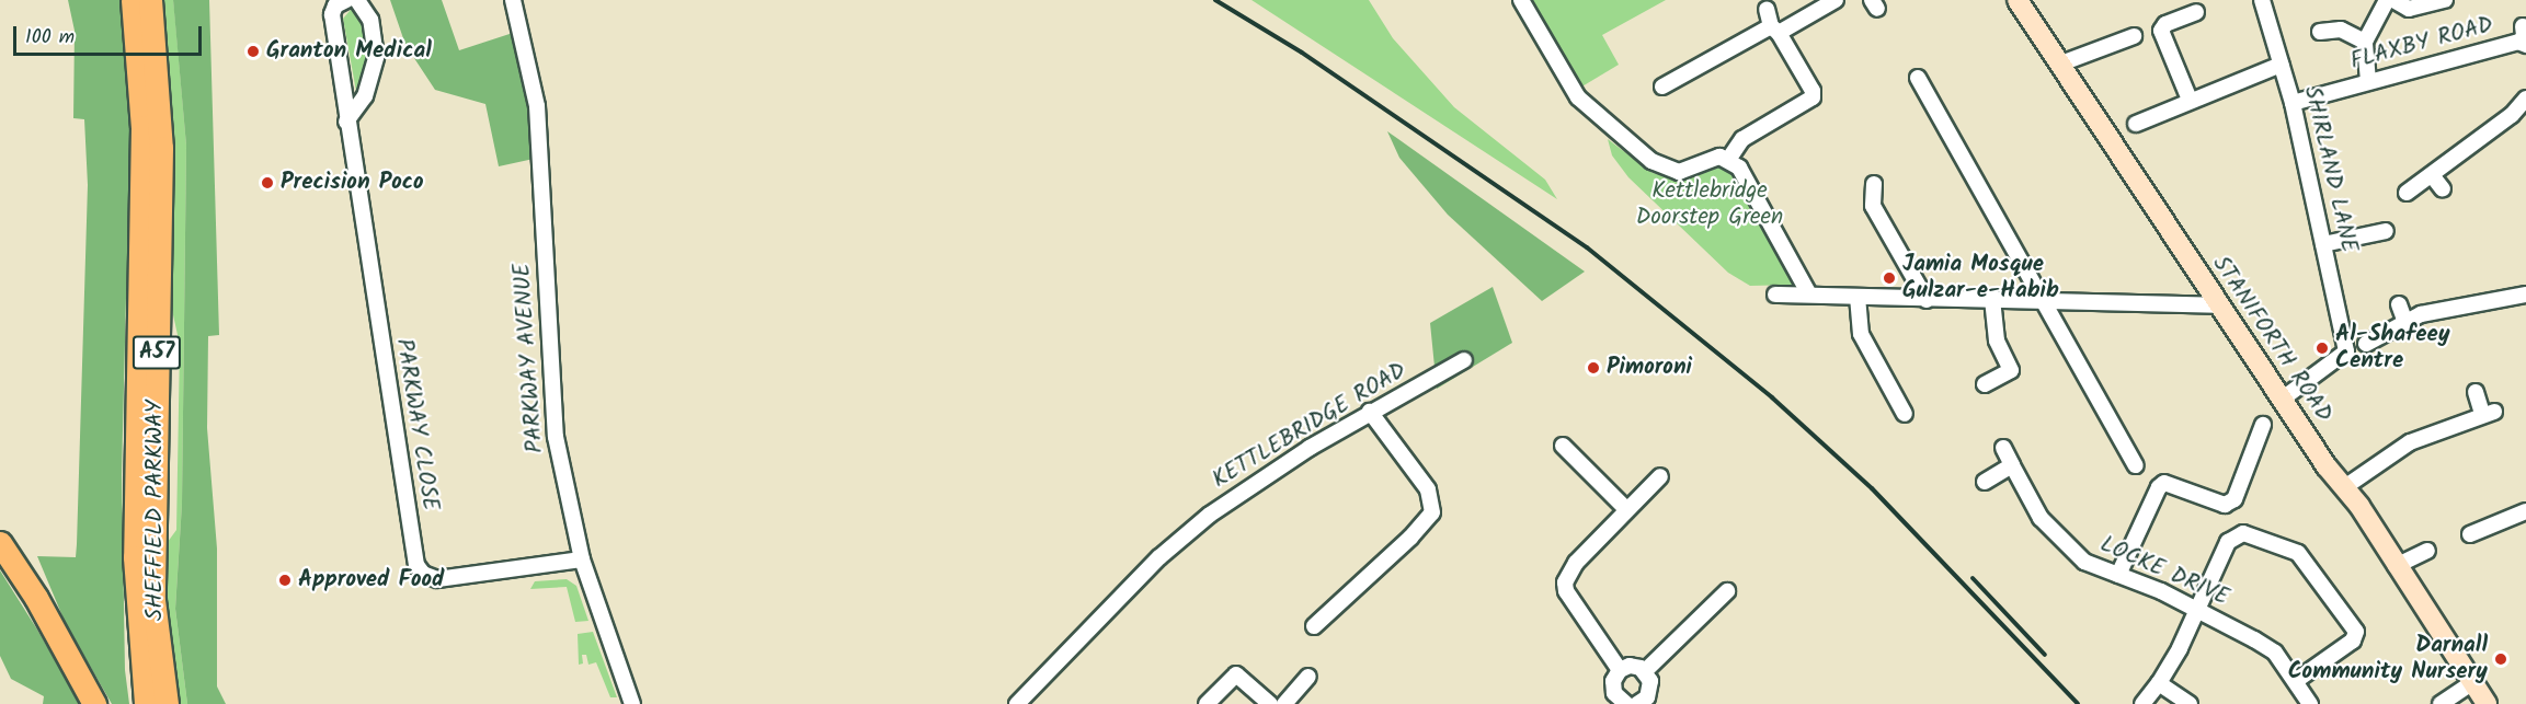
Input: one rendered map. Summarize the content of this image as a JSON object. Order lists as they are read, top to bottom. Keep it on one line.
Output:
{"streets":{"highway":["A57","SHEFFIELD PARKWAY"],"main road":["STANIFORTH ROAD"],"street":["FLAXBY ROAD","SHIRLAND LANE","PARKWAY AVENUE","PARKWAY CLOSE","KETTLEBRIDGE ROAD","LOCKE DRIVE"]},"crossings":[["FLAXBY ROAD","SHIRLAND LANE"],["SHIRLAND LANE","STANIFORTH ROAD"],["PARKWAY AVENUE","PARKWAY CLOSE"]],"parks":["Kettlebridge Doorstep Green"],"places":["Granton Medical","Precision Poco","Jamia Mosque Gulzar-e-Habib","Al-Shafeey Centre","Pimoroni","Approved Food","Darnall Community Nursery"],"scale_bar":"100 m"}
